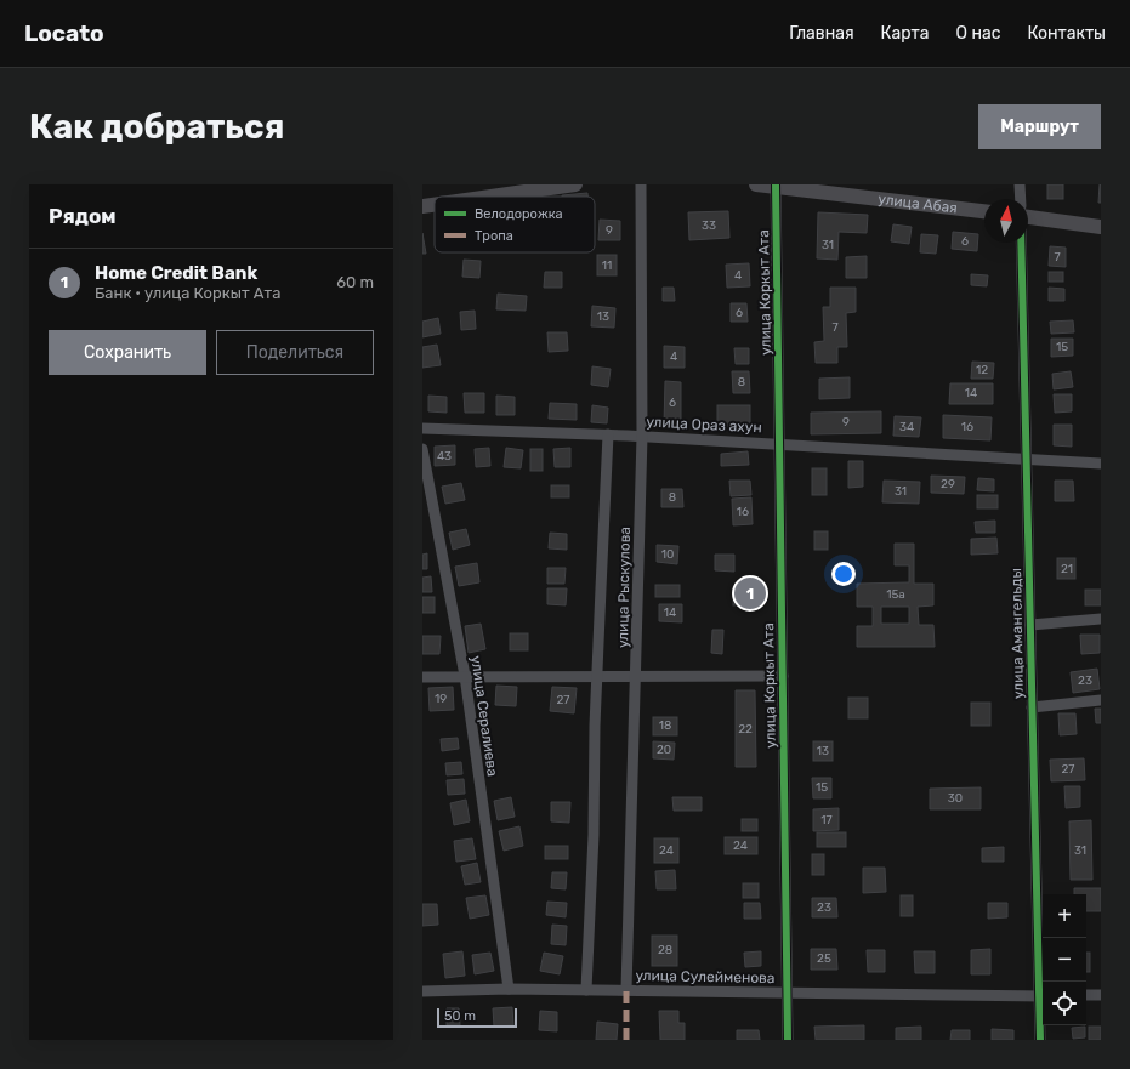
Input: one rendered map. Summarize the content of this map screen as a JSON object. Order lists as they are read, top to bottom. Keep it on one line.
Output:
{"streets":{"street":["улица Абая","улица Коркыт Ата","улица Ораз ахун","улица Рыскулова","улица Амангельды","улица Сералиева","улица Сулейменова"]},"crossings":[["улица Абая","улица Коркыт Ата"],["улица Коркыт Ата","улица Ораз ахун"],["улица Коркыт Ата","улица Сулейменова"],["улица Ораз ахун","улица Рыскулова"],["улица Ораз ахун","улица Амангельды"],["улица Рыскулова","улица Сулейменова"],["улица Амангельды","улица Сулейменова"],["улица Сералиева","улица Сулейменова"]],"house_numbers":["33","9","6","31","7","11","4","6","13","7","15","4","12","8","14","6","9","34","16","43","29","31","8","16","10","21","15а","14","23","19","27","18","22","20","13","27","15","30","17","24","24","31","23","28","25"],"legend":["Велодорожка","Тропа"],"scale_bar":"50 m","north":"top","page":{"header":"Locato","nav":["Главная","Карта","О нас","Контакты"],"buttons":["Маршрут",["Сохранить","Поделиться"]],"title":"Как добраться","heading":"Рядом","list":[{"mark":"1","name":"Home Credit Bank","note":"Банк · улица Коркыт Ата","value":"60 m"}],"pins":"1","map_buttons":["+","−"],"scale":"50 m"}}
